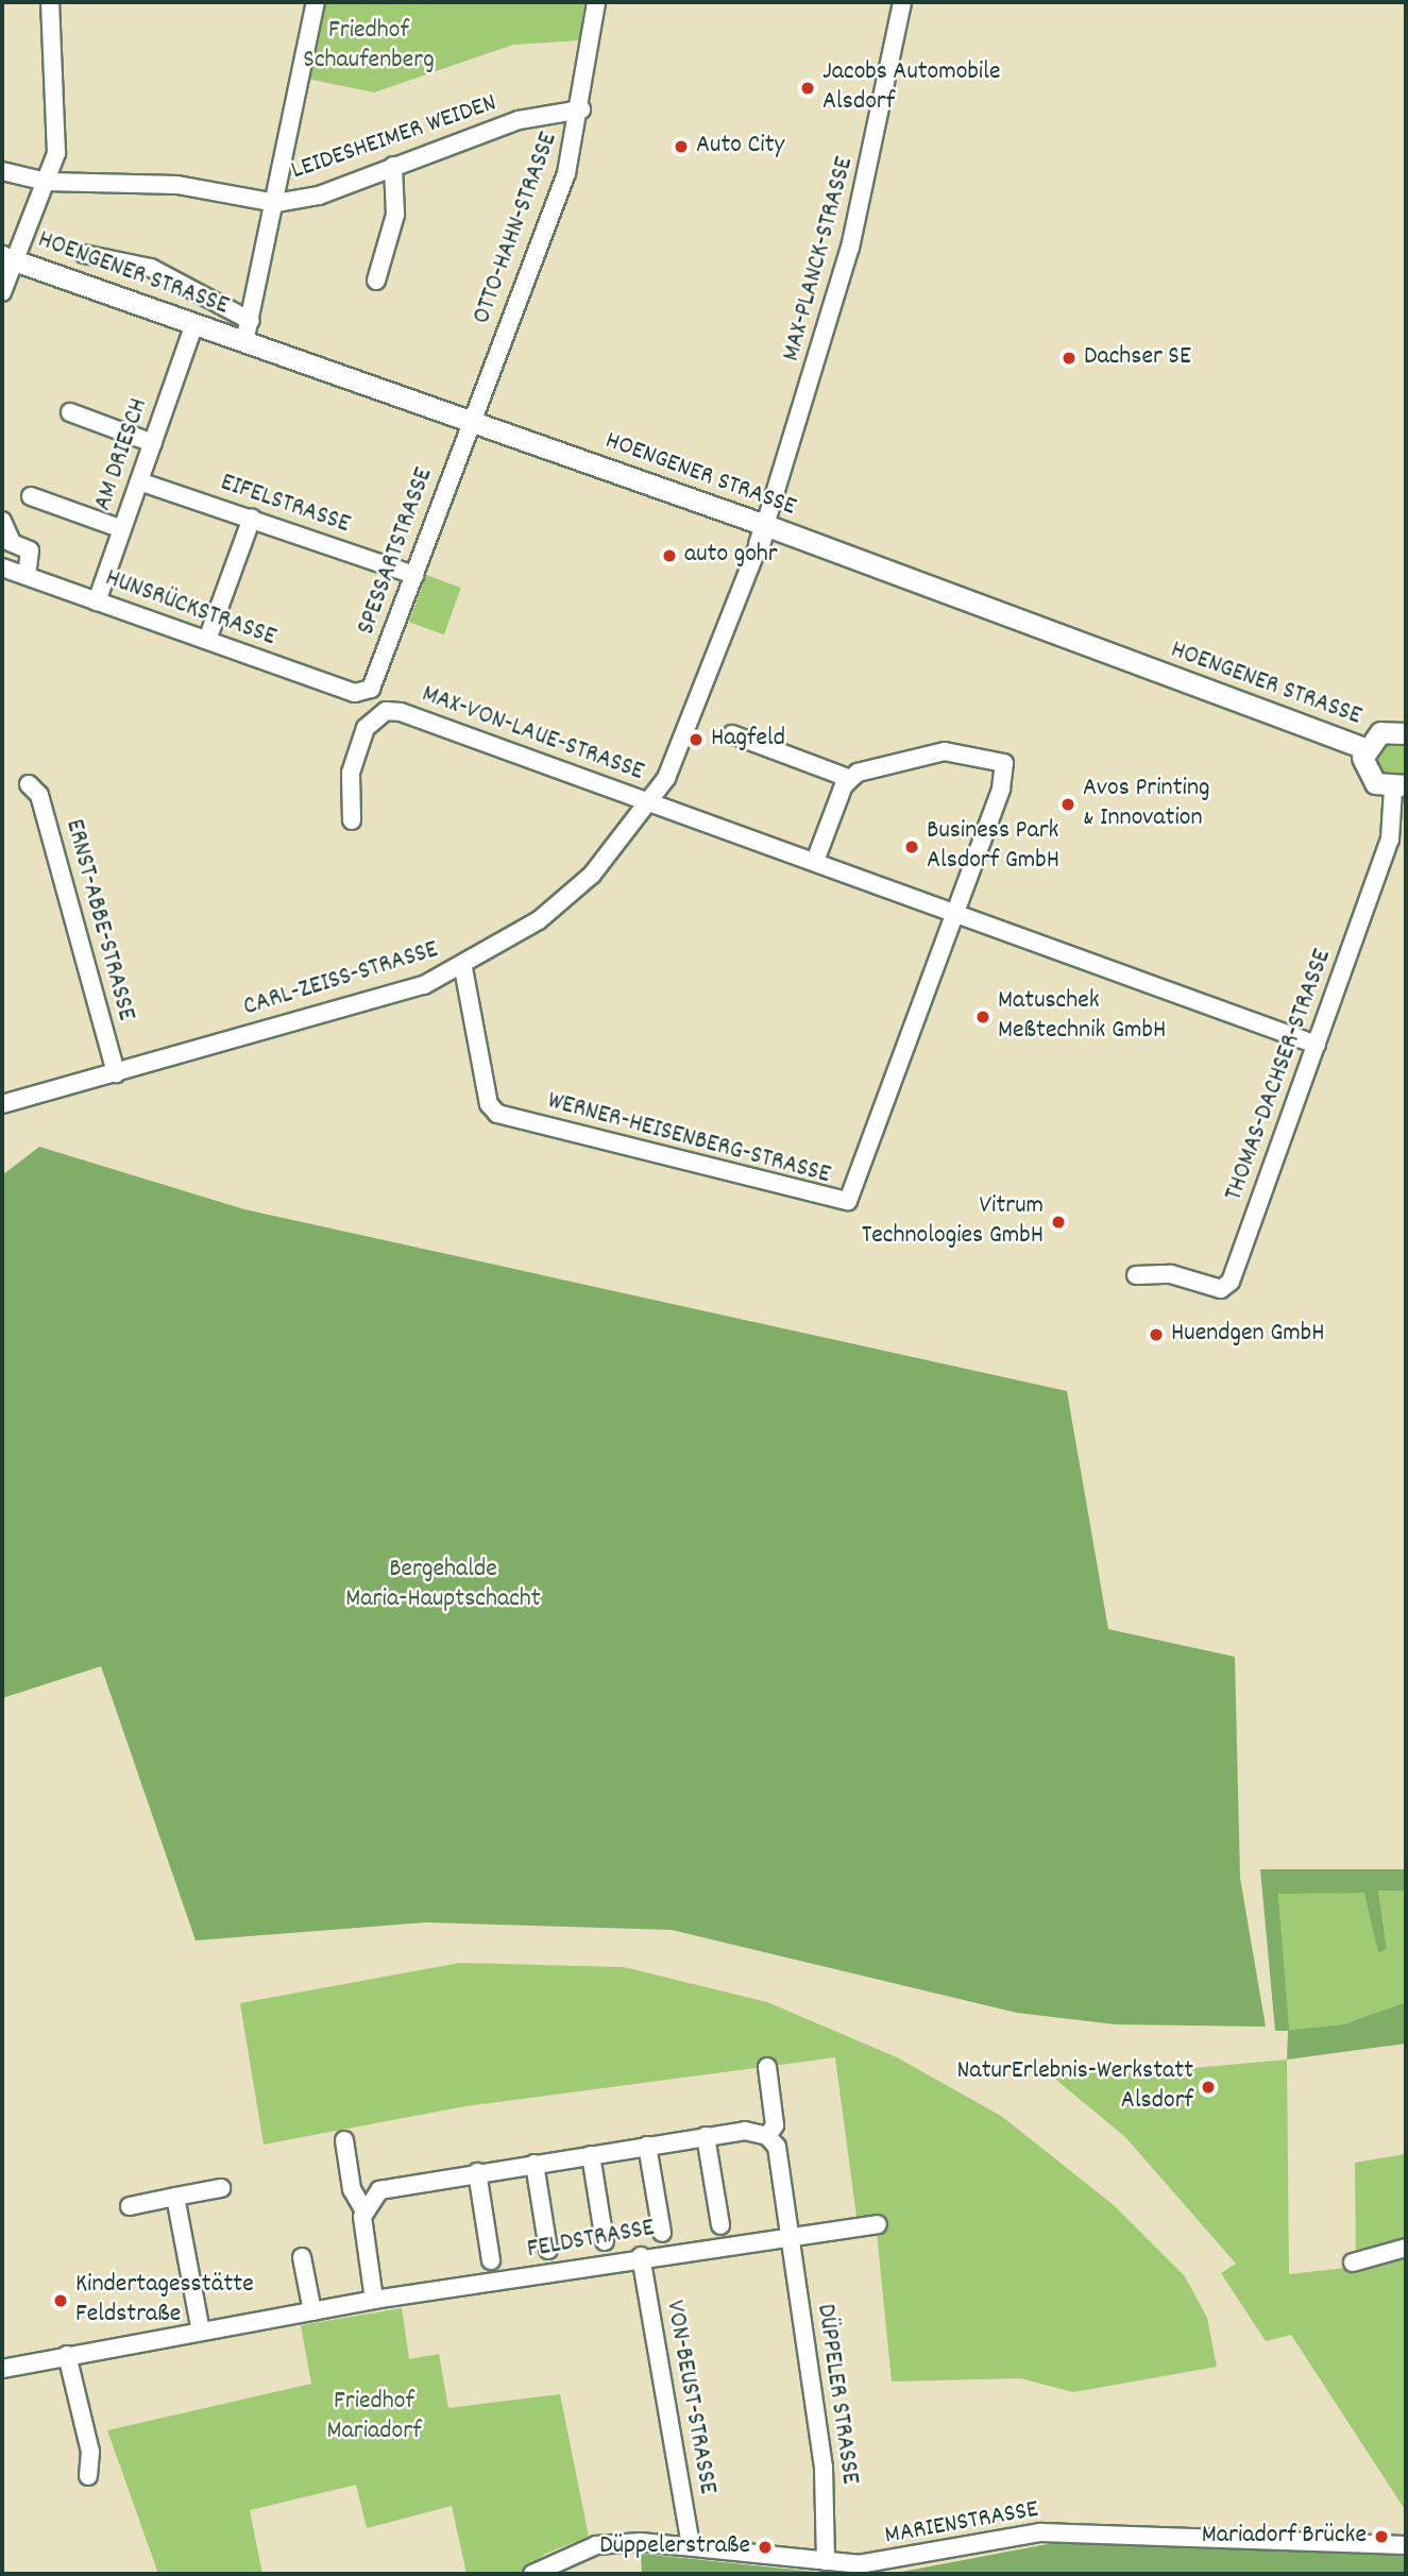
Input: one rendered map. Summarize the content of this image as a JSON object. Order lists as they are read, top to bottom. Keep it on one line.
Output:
{"streets":{"main road":["HOENGENER STRASSE"],"street":["LEIDESHEIMER WEIDEN","OTTO-HAHN-STRASSE","MAX-PLANCK-STRASSE","AM DRIESCH","EIFELSTRASSE","SPESSARTSTRASSE","HUNSRÜCKSTRASSE","MAX-VON-LAUE-STRASSE","ERNST-ABBE-STRASSE","CARL-ZEISS-STRASSE","THOMAS-DACHSER-STRASSE","WERNER-HEISENBERG-STRASSE","FELDSTRASSE","DÜPPELER STRASSE","VON-BEUST-STRASSE","MARIENSTRASSE"]},"crossings":[["LEIDESHEIMER WEIDEN","OTTO-HAHN-STRASSE"],["OTTO-HAHN-STRASSE","HOENGENER STRASSE"],["OTTO-HAHN-STRASSE","SPESSARTSTRASSE"],["MAX-PLANCK-STRASSE","HOENGENER STRASSE"],["MAX-PLANCK-STRASSE","CARL-ZEISS-STRASSE"],["HOENGENER STRASSE","AM DRIESCH"],["HOENGENER STRASSE","SPESSARTSTRASSE"],["HOENGENER STRASSE","CARL-ZEISS-STRASSE"],["AM DRIESCH","EIFELSTRASSE"],["AM DRIESCH","HUNSRÜCKSTRASSE"],["EIFELSTRASSE","SPESSARTSTRASSE"],["SPESSARTSTRASSE","HUNSRÜCKSTRASSE"],["MAX-VON-LAUE-STRASSE","CARL-ZEISS-STRASSE"],["ERNST-ABBE-STRASSE","CARL-ZEISS-STRASSE"],["CARL-ZEISS-STRASSE","WERNER-HEISENBERG-STRASSE"],["FELDSTRASSE","DÜPPELER STRASSE"],["FELDSTRASSE","VON-BEUST-STRASSE"],["DÜPPELER STRASSE","MARIENSTRASSE"],["VON-BEUST-STRASSE","MARIENSTRASSE"]],"parks":["Friedhof Schaufenberg","Bergehalde Maria-Hauptschacht","Friedhof Mariadorf"],"places":["Jacobs Automobile Alsdorf","Auto City","Dachser SE","auto gohr","Hagfeld","Avos Printing & Innovation","Business Park Alsdorf GmbH","Matuschek Meßtechnik GmbH","Vitrum Technologies GmbH","Huendgen GmbH","NaturErlebnis-Werkstatt Alsdorf","Kindertagesstätte Feldstraße","Mariadorf Brücke","Düppelerstraße"]}
